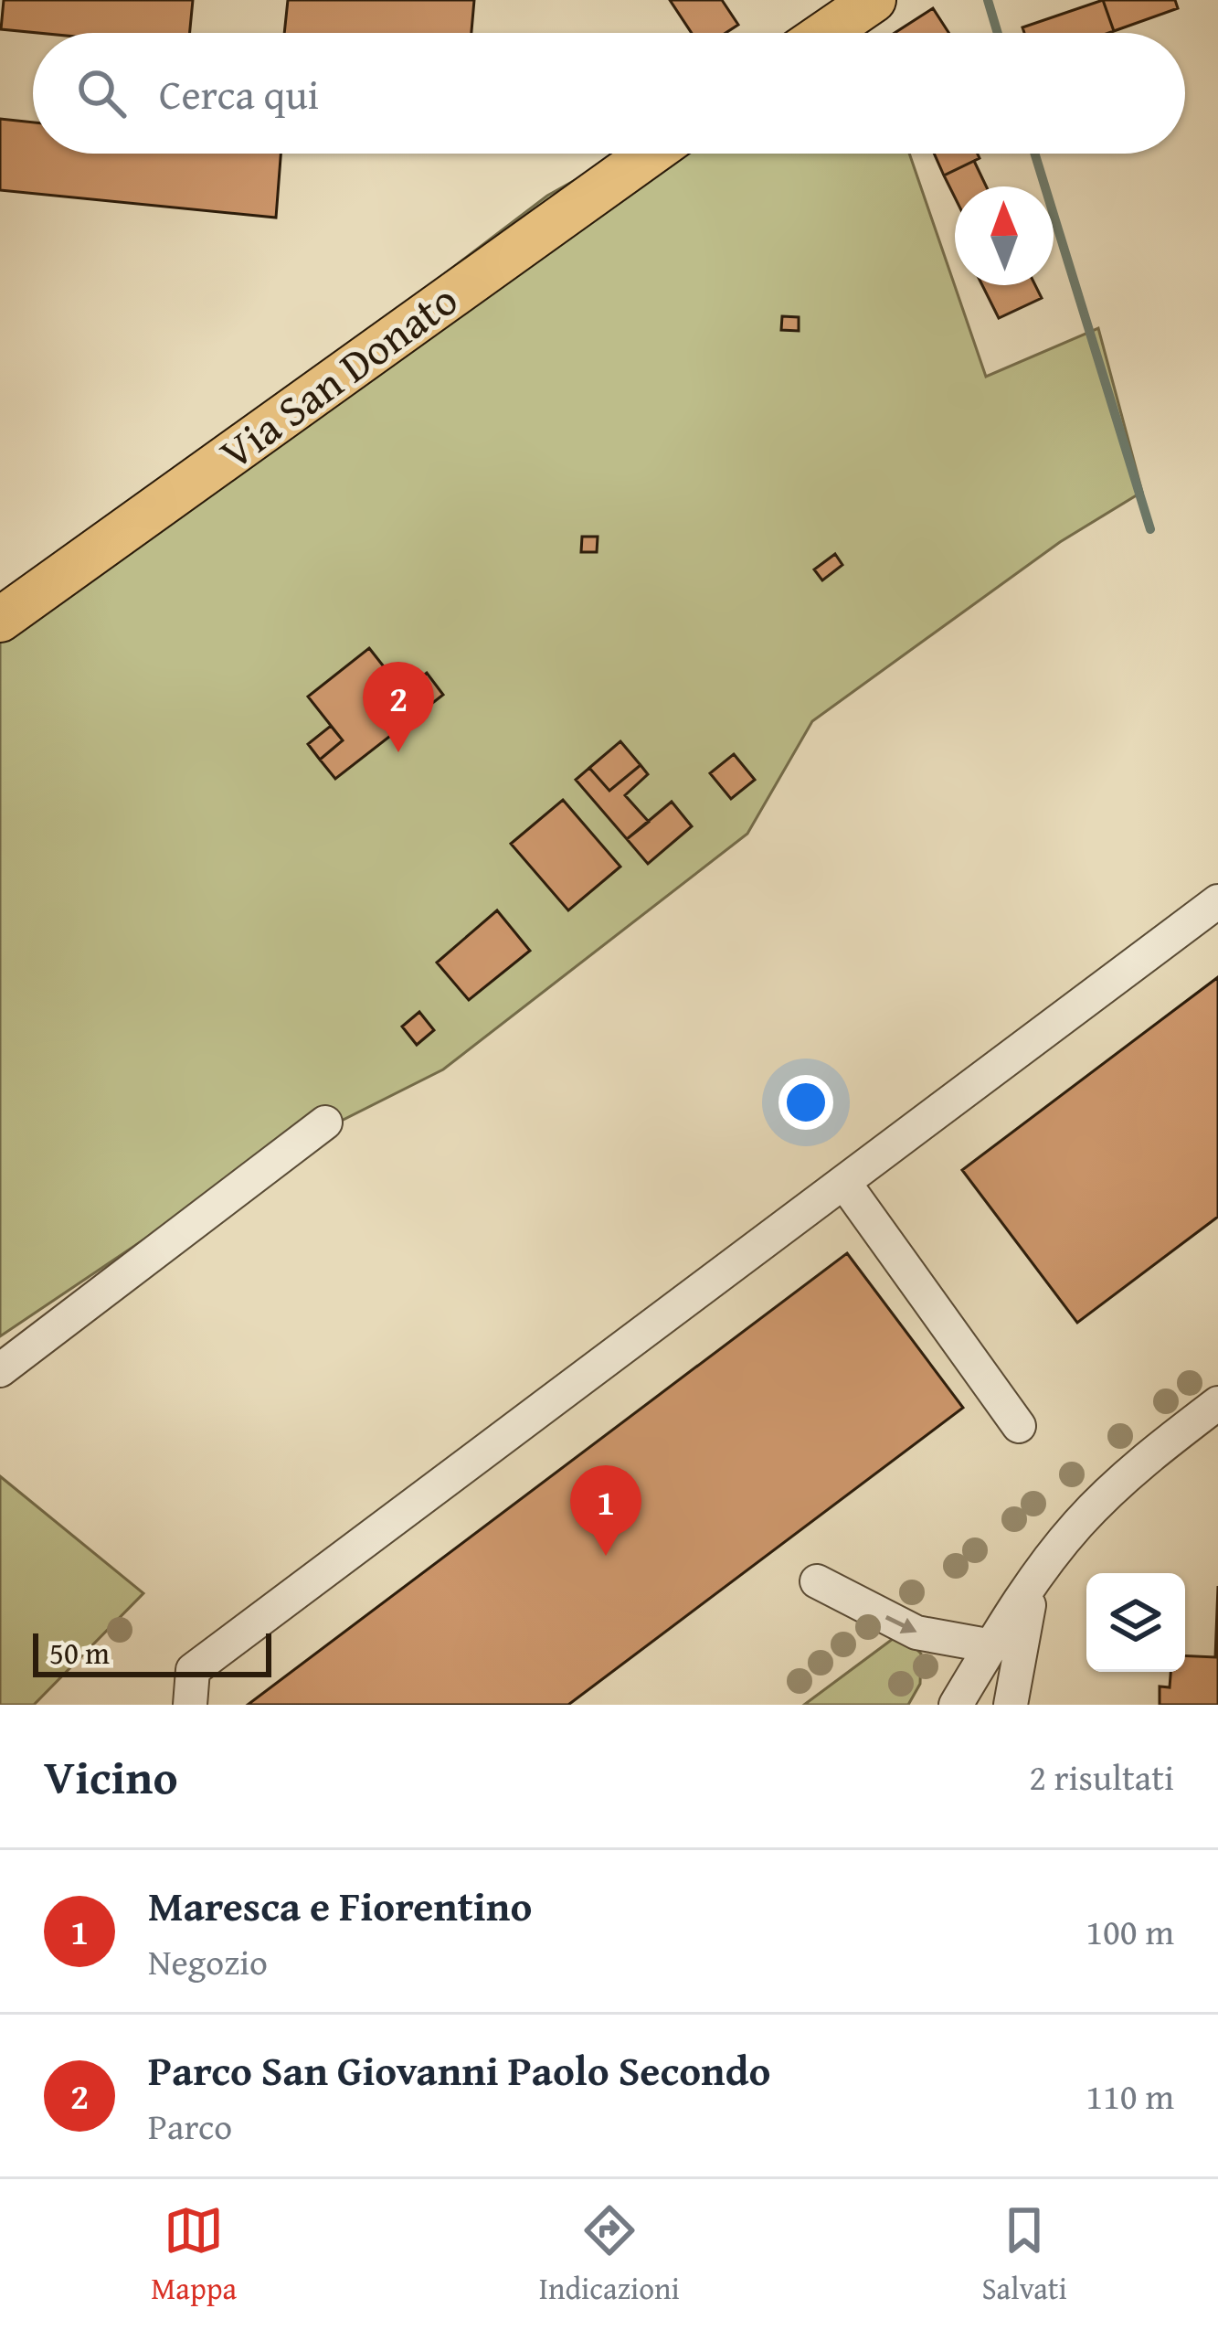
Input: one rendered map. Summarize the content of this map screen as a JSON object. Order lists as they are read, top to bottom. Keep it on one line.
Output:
{"streets":{"main road":["Via San Donato"]},"scale_bar":"50 m","north":"top","page":{"search":"Cerca qui","pins":["2","1"],"scale":"50 m","heading":["Vicino","2 risultati"],"list":[{"mark":"1","name":"Maresca e Fiorentino","note":"Negozio","value":"100 m"},{"mark":"2","name":"Parco San Giovanni Paolo Secondo","note":"Parco","value":"110 m"}],"nav":["Mappa","Indicazioni","Salvati"]}}
